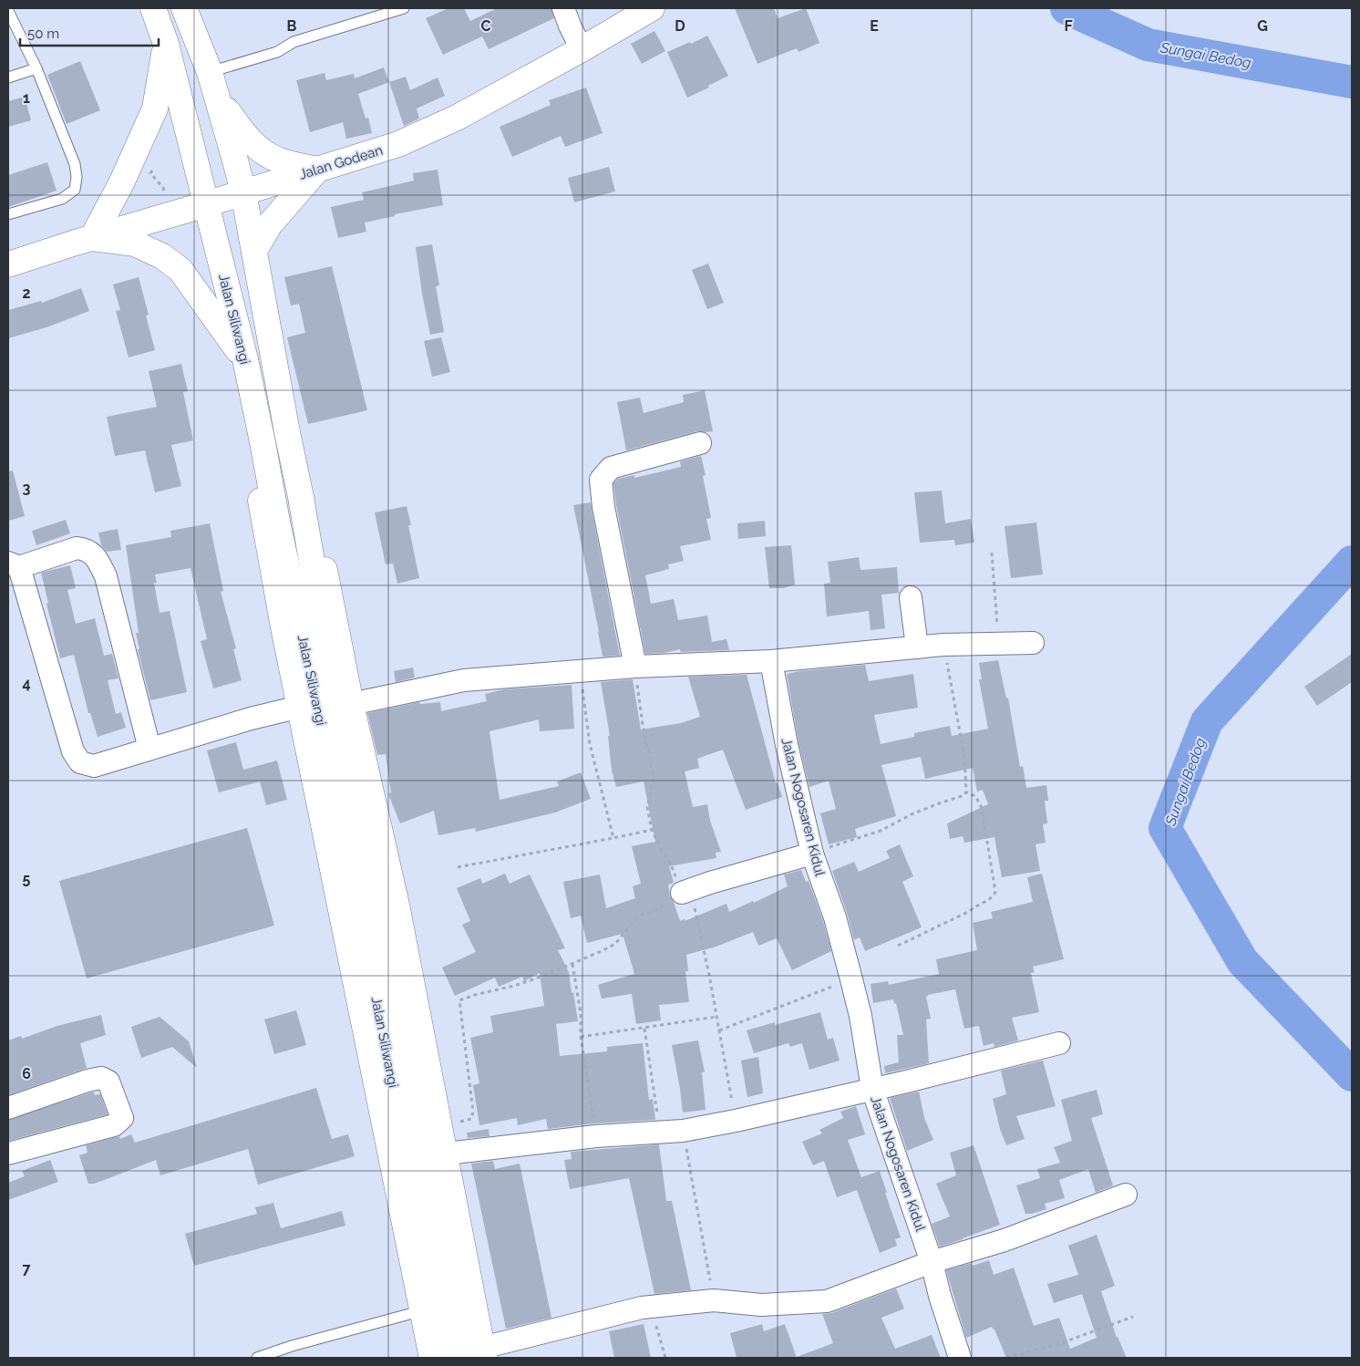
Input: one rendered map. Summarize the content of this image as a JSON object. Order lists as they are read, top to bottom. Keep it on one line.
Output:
{"streets":{"main road":["Jalan Godean","Jalan Siliwangi"],"street":["Jalan Nogosaren Kidul"]},"crossings":[["Jalan Godean","Jalan Siliwangi"]],"water":["Sungai Bedog"],"scale_bar":"50 m","grid":{"columns":["B","C","D","E","F","G"],"rows":["1","2","3","4","5","6","7"]}}
